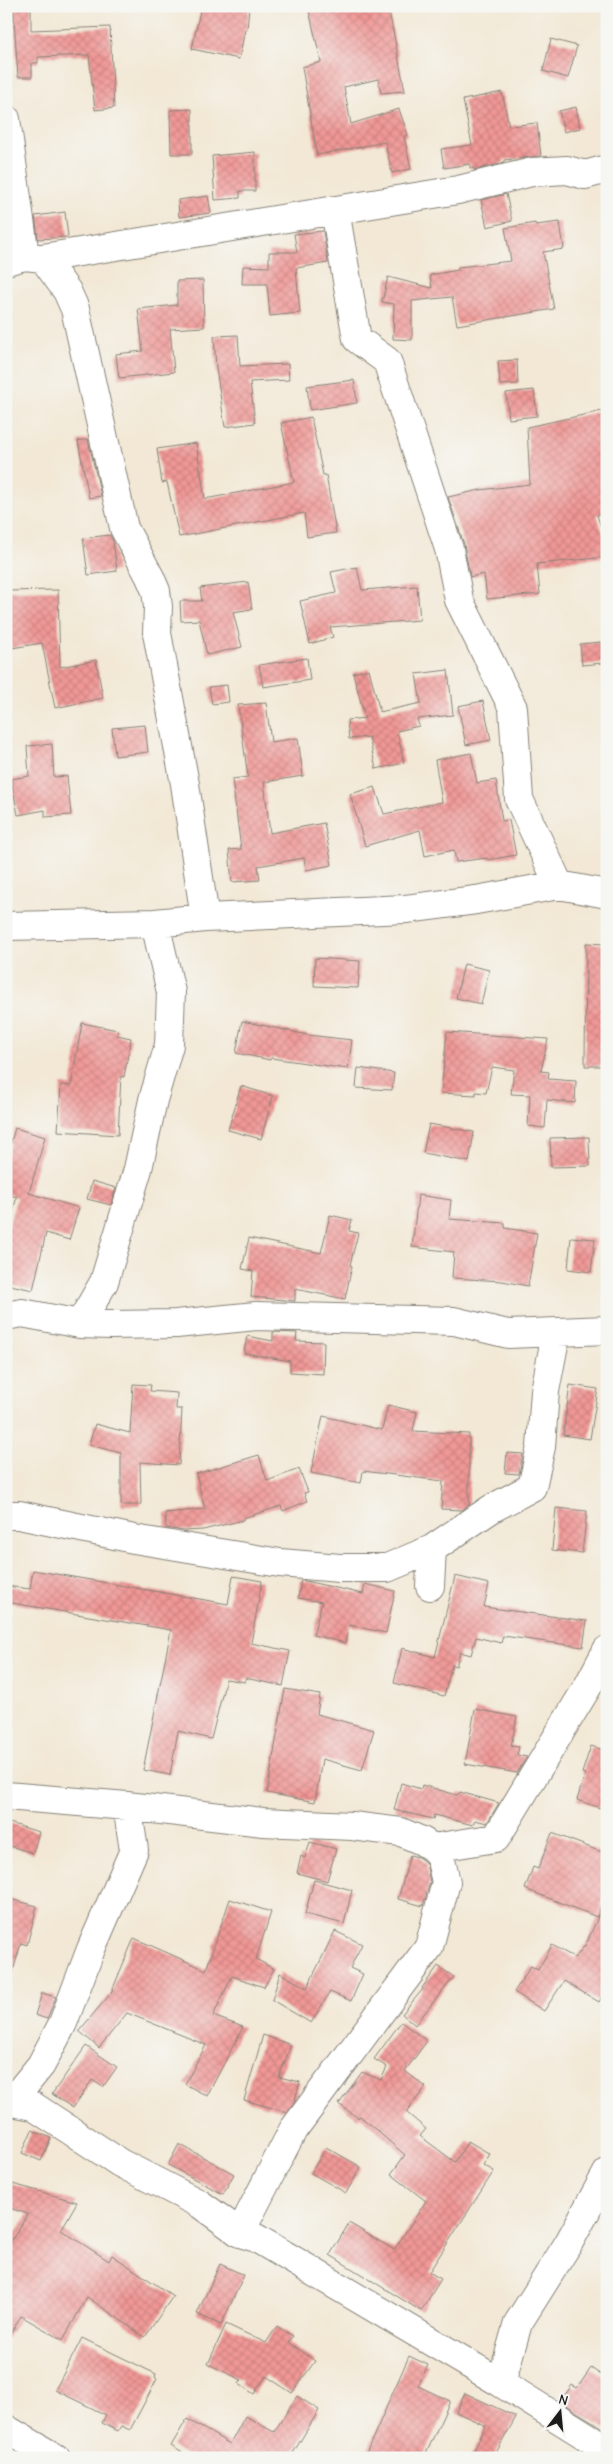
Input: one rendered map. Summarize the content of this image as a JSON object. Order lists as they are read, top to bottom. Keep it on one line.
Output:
{"north":"top"}
